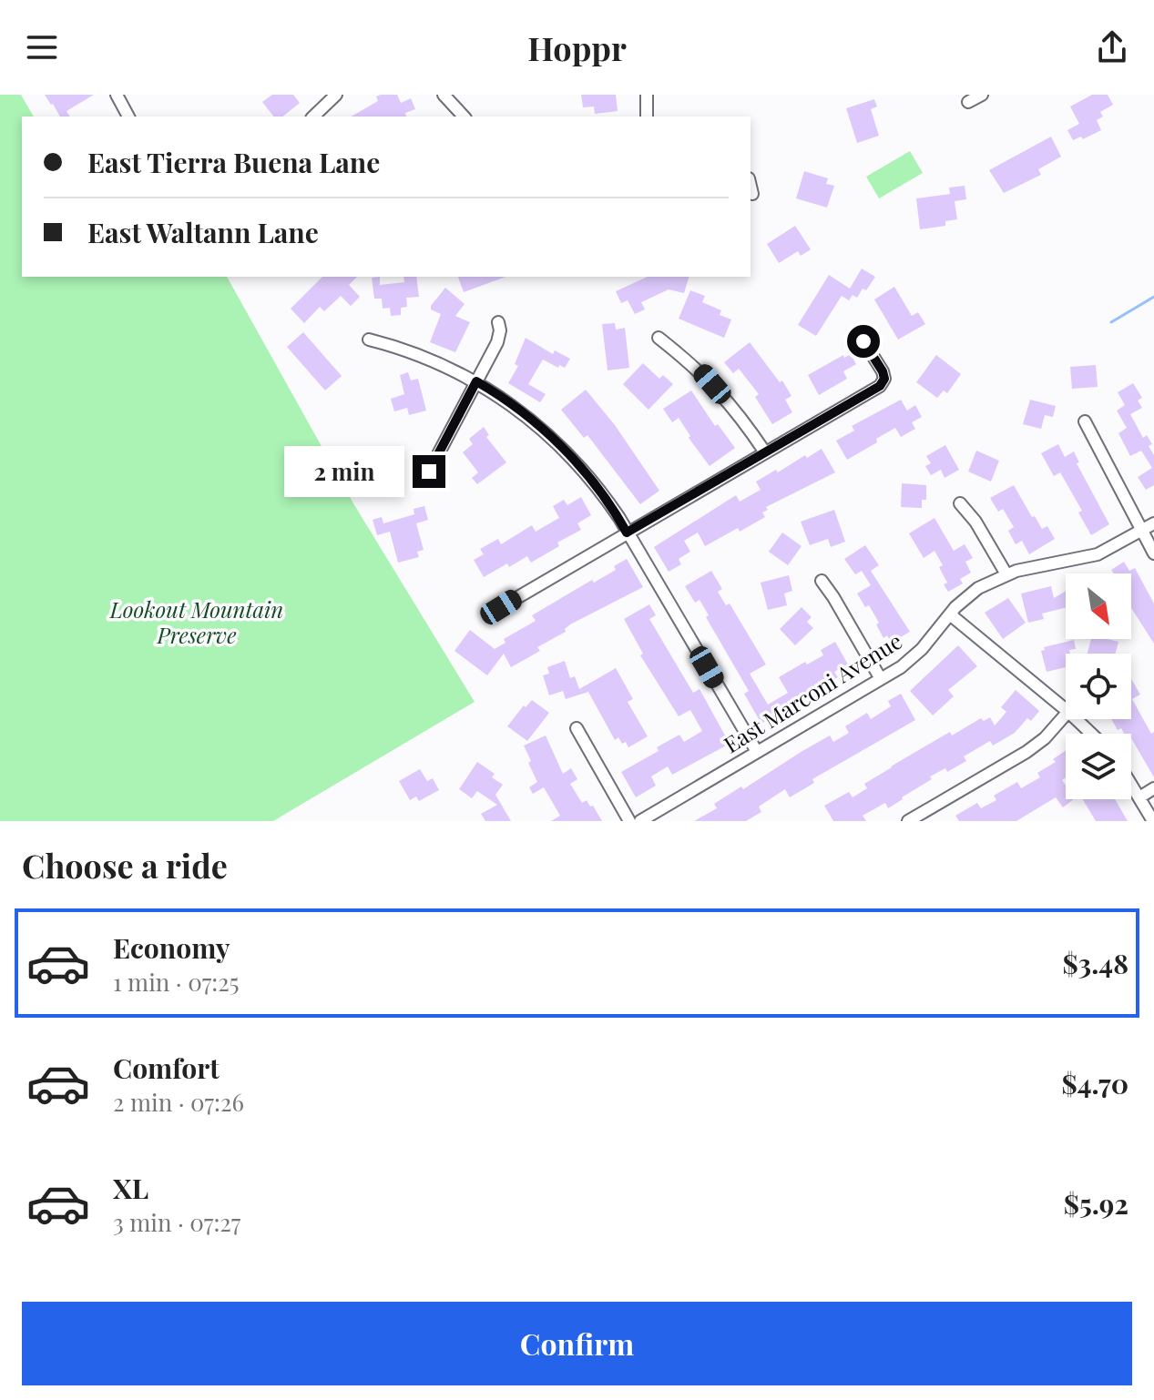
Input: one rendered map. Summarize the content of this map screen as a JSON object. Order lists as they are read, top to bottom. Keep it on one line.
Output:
{"streets":{"street":["East Marconi Avenue"]},"parks":["Lookout Mountain Preserve"],"north":"bottom right","page":{"header":"Hoppr","banner":["East Tierra Buena Lane","East Waltann Lane"],"bubble":"2 min","heading":"Choose a ride","list":[{"name":"Economy","note":"1 min · 07:25","value":"$3.48"},{"name":"Comfort","note":"2 min · 07:26","value":"$4.70"},{"name":"XL","note":"3 min · 07:27","value":"$5.92"}],"buttons":"Confirm"}}
